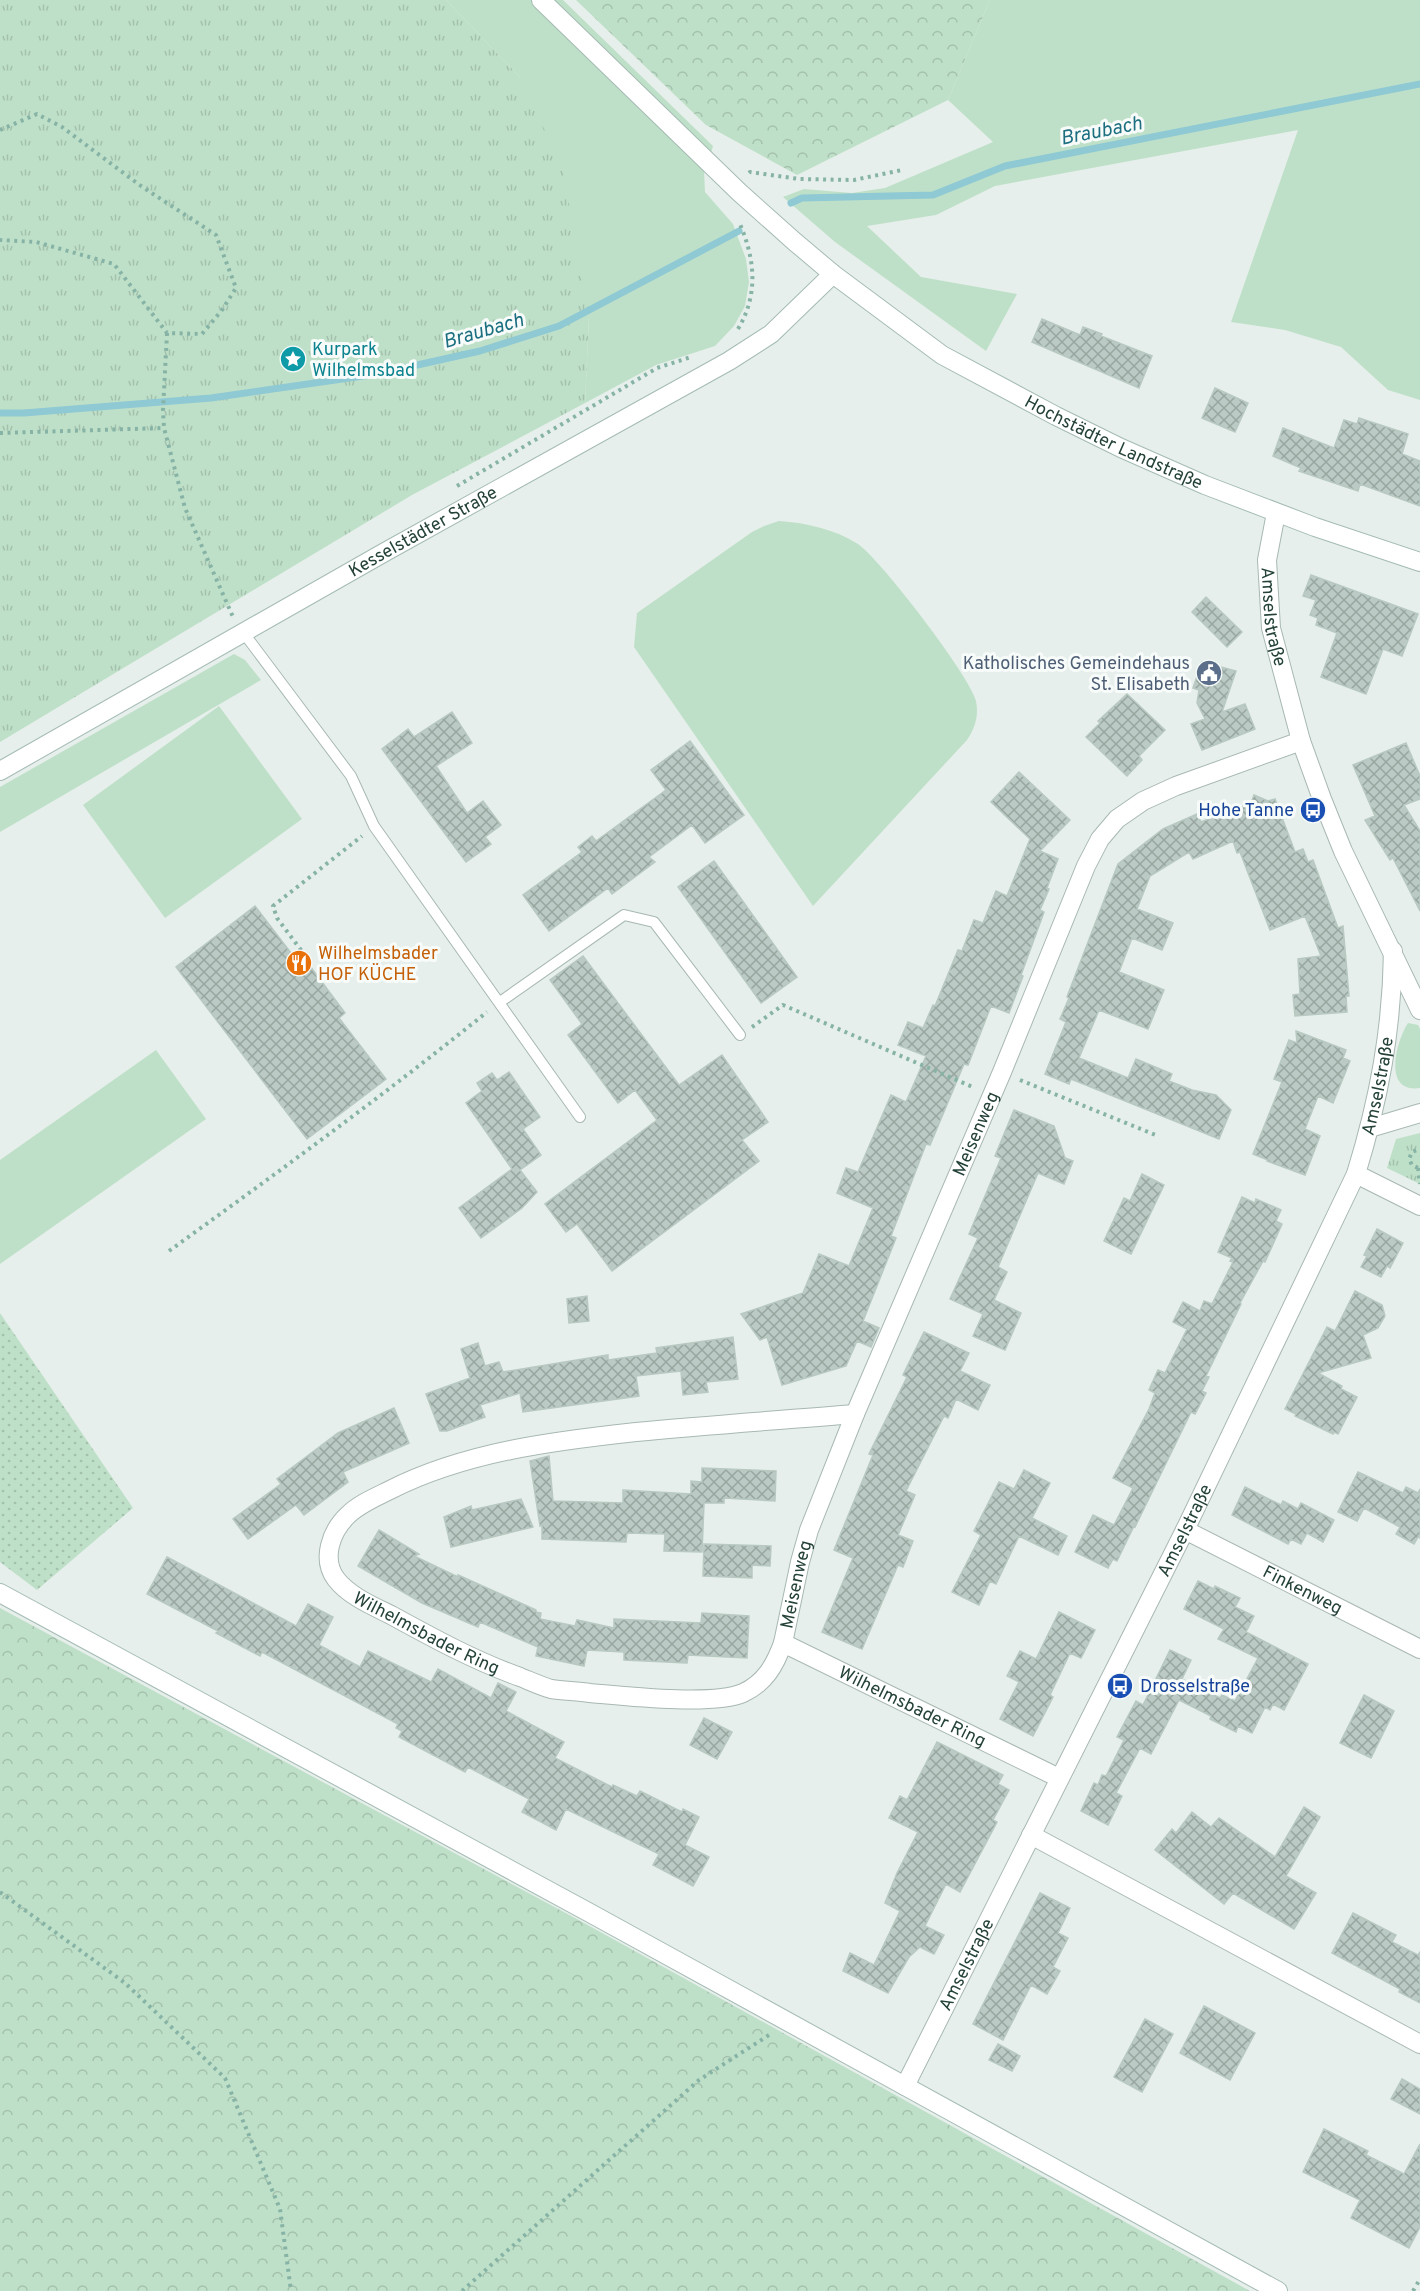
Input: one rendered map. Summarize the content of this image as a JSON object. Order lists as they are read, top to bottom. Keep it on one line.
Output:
{"streets":{"street":["Hochstädter Landstraße","Kesselstädter Straße","Amselstraße","Meisenweg","Finkenweg","Wilhelmsbader Ring"]},"crossings":[["Hochstädter Landstraße","Kesselstädter Straße"],["Hochstädter Landstraße","Amselstraße"],["Amselstraße","Meisenweg"],["Amselstraße","Finkenweg"],["Amselstraße","Wilhelmsbader Ring"],["Meisenweg","Wilhelmsbader Ring"]],"water":["Braubach"],"places":{"place":["Kurpark Wilhelmsbad"],"public building":["Katholisches Gemeindehaus St. Elisabeth"],"bus stop":["Hohe Tanne","Drosselstraße"],"restaurant":["Wilhelmsbader HOF KÜCHE"]}}
